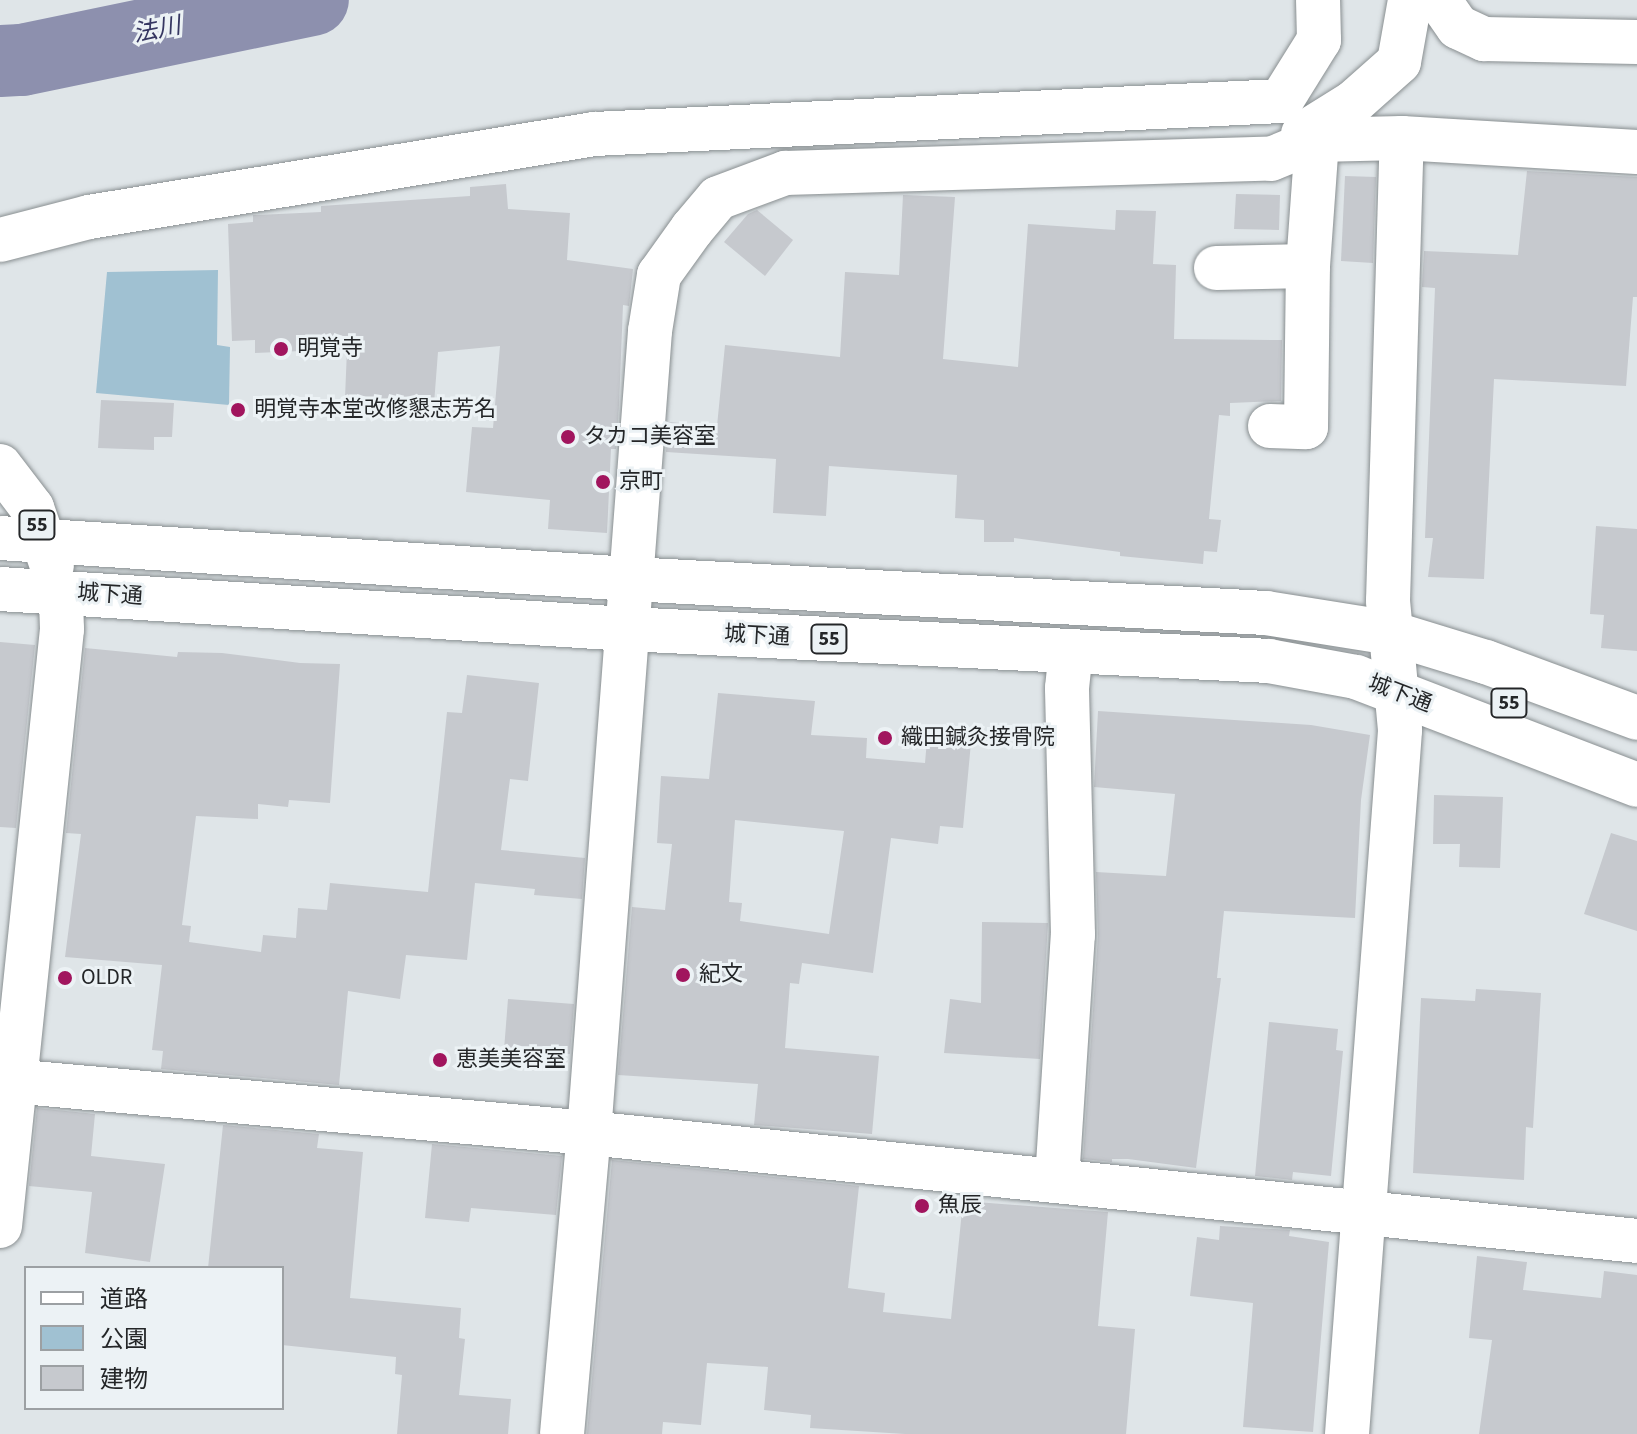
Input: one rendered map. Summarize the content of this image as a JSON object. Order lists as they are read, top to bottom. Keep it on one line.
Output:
{"streets":{"street":["55","城下通"]},"crossings":[["55","城下通"]],"water":["法川"],"places":["明覚寺","明覚寺本堂改修懇志芳名","タカコ美容室","京町","織田鍼灸接骨院","紀文","OLDR","恵美美容室","魚辰"],"legend":["道路","公園","建物"]}
